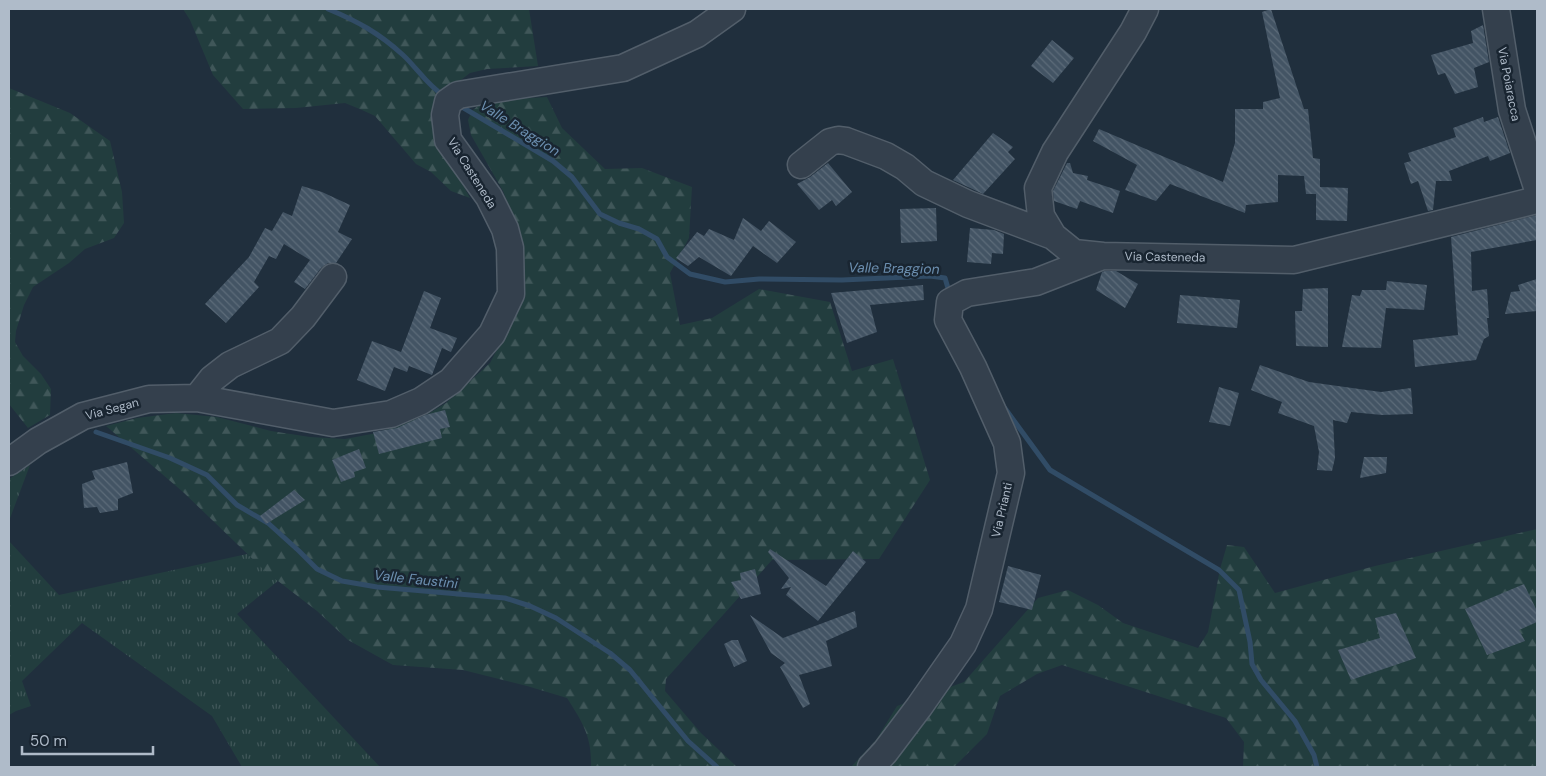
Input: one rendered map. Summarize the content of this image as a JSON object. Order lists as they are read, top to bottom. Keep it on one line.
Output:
{"streets":{"street":["Via Poiaracca","Via Casteneda","Via Segan","Via Prianti"]},"crossings":[["Via Casteneda","Via Segan"],["Via Casteneda","Via Prianti"]],"water":["Valle Braggion","Valle Faustini"],"scale_bar":"50 m"}
